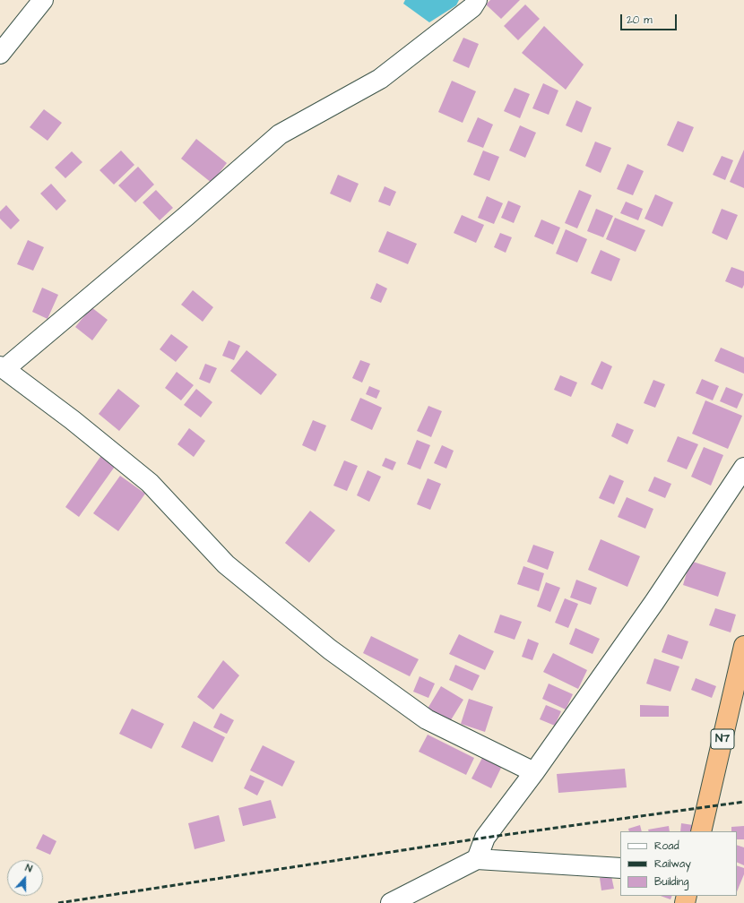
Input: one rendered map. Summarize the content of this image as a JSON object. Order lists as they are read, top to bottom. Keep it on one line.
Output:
{"streets":{"highway":["N7"]},"legend":["Road","Railway","Building"],"scale_bar":"20 m","north":"top"}
